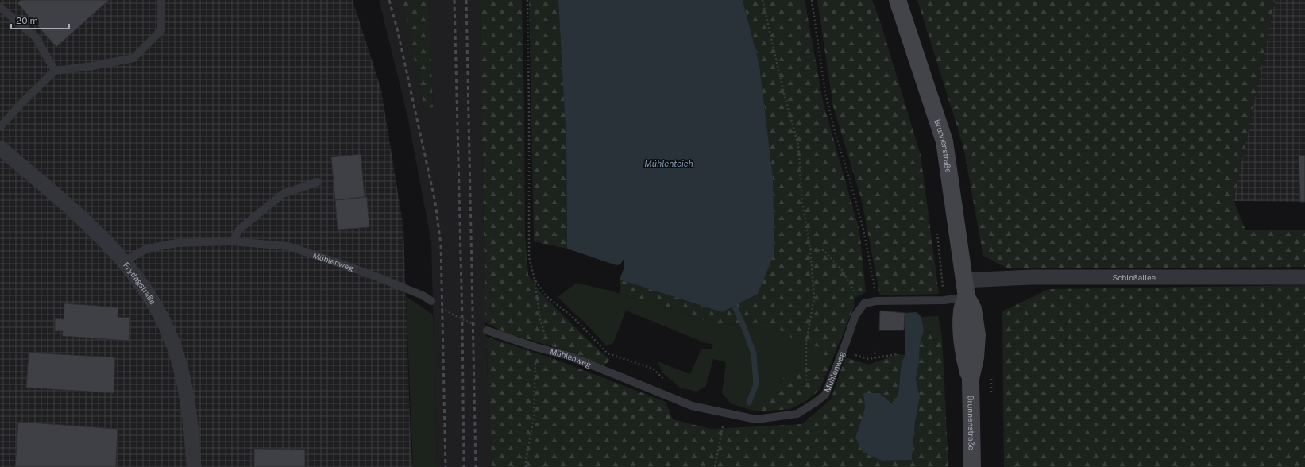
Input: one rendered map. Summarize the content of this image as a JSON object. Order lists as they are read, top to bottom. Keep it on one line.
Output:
{"streets":{"street":["Brunnenstraße","Schloßallee","Frydagstraße"],"lane":["Mühlenweg"]},"crossings":[["Brunnenstraße","Schloßallee"],["Mühlenweg","Frydagstraße"]],"water":["Mühlenteich"],"scale_bar":"20 m"}
